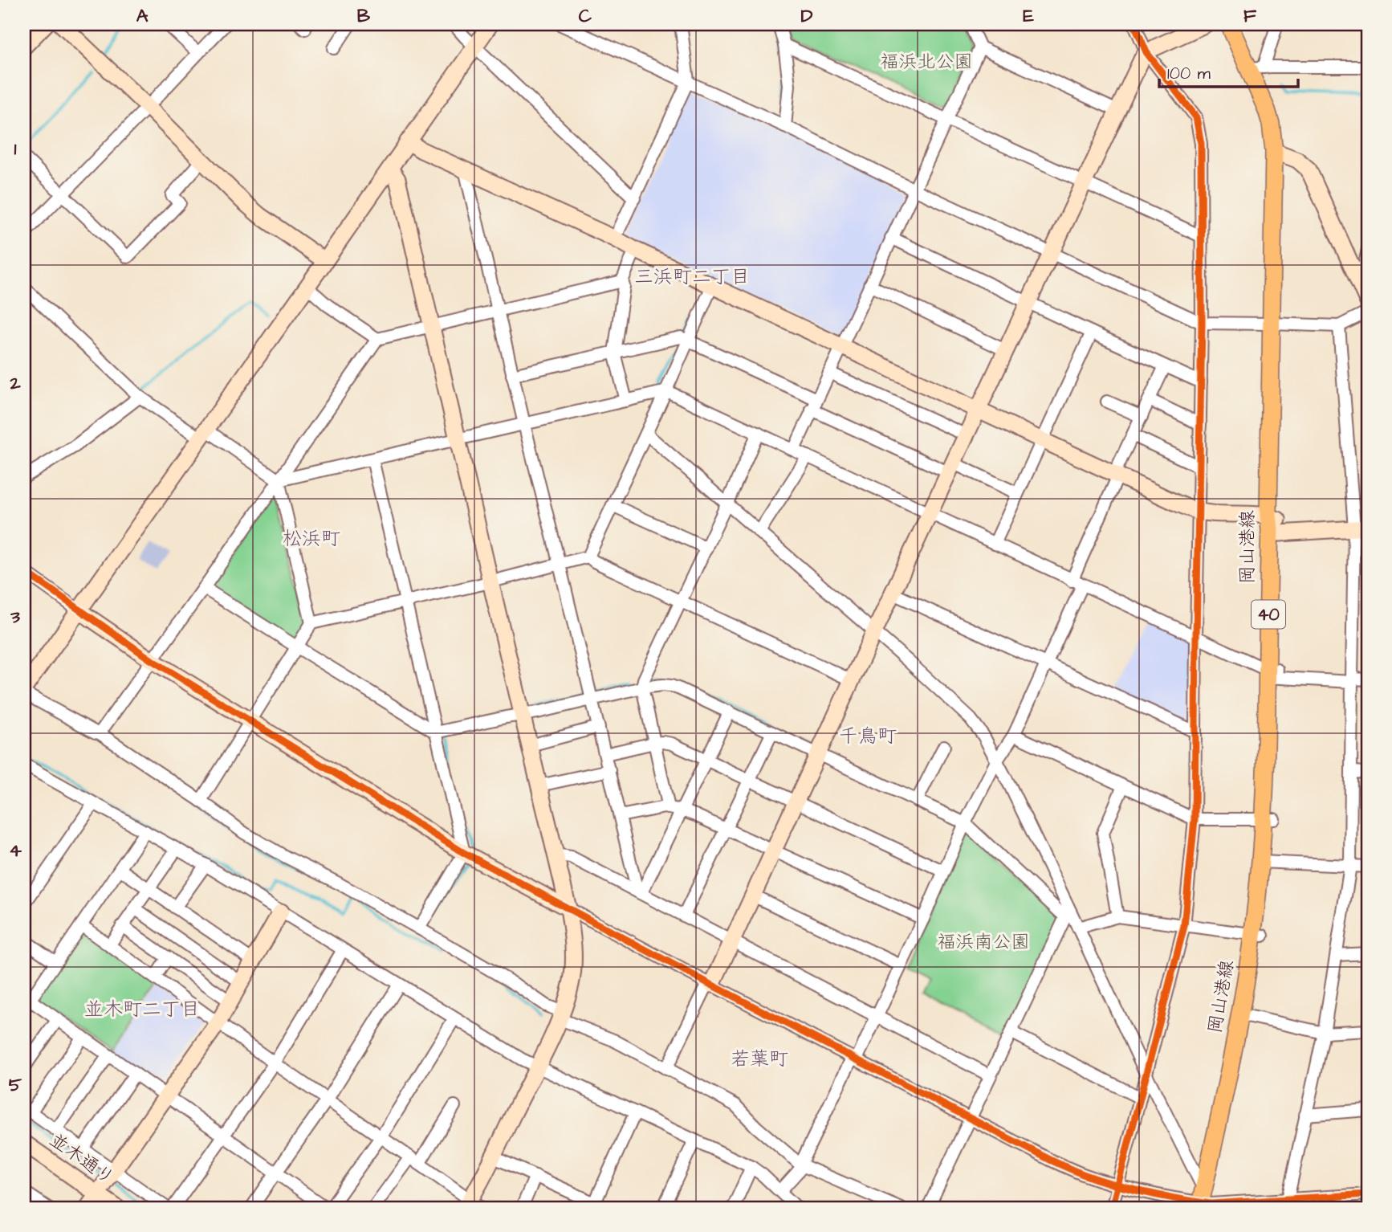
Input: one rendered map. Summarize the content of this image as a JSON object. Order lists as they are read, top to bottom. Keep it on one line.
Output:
{"streets":{"main road":["岡山港線","40"],"street":["並木通り"]},"districts":["三浜町二丁目","松浜町","千鳥町","並木町二丁目","若葉町"],"parks":["福浜北公園","福浜南公園"],"scale_bar":"100 m","grid":{"columns":["A","B","C","D","E","F"],"rows":["1","2","3","4","5"]}}
